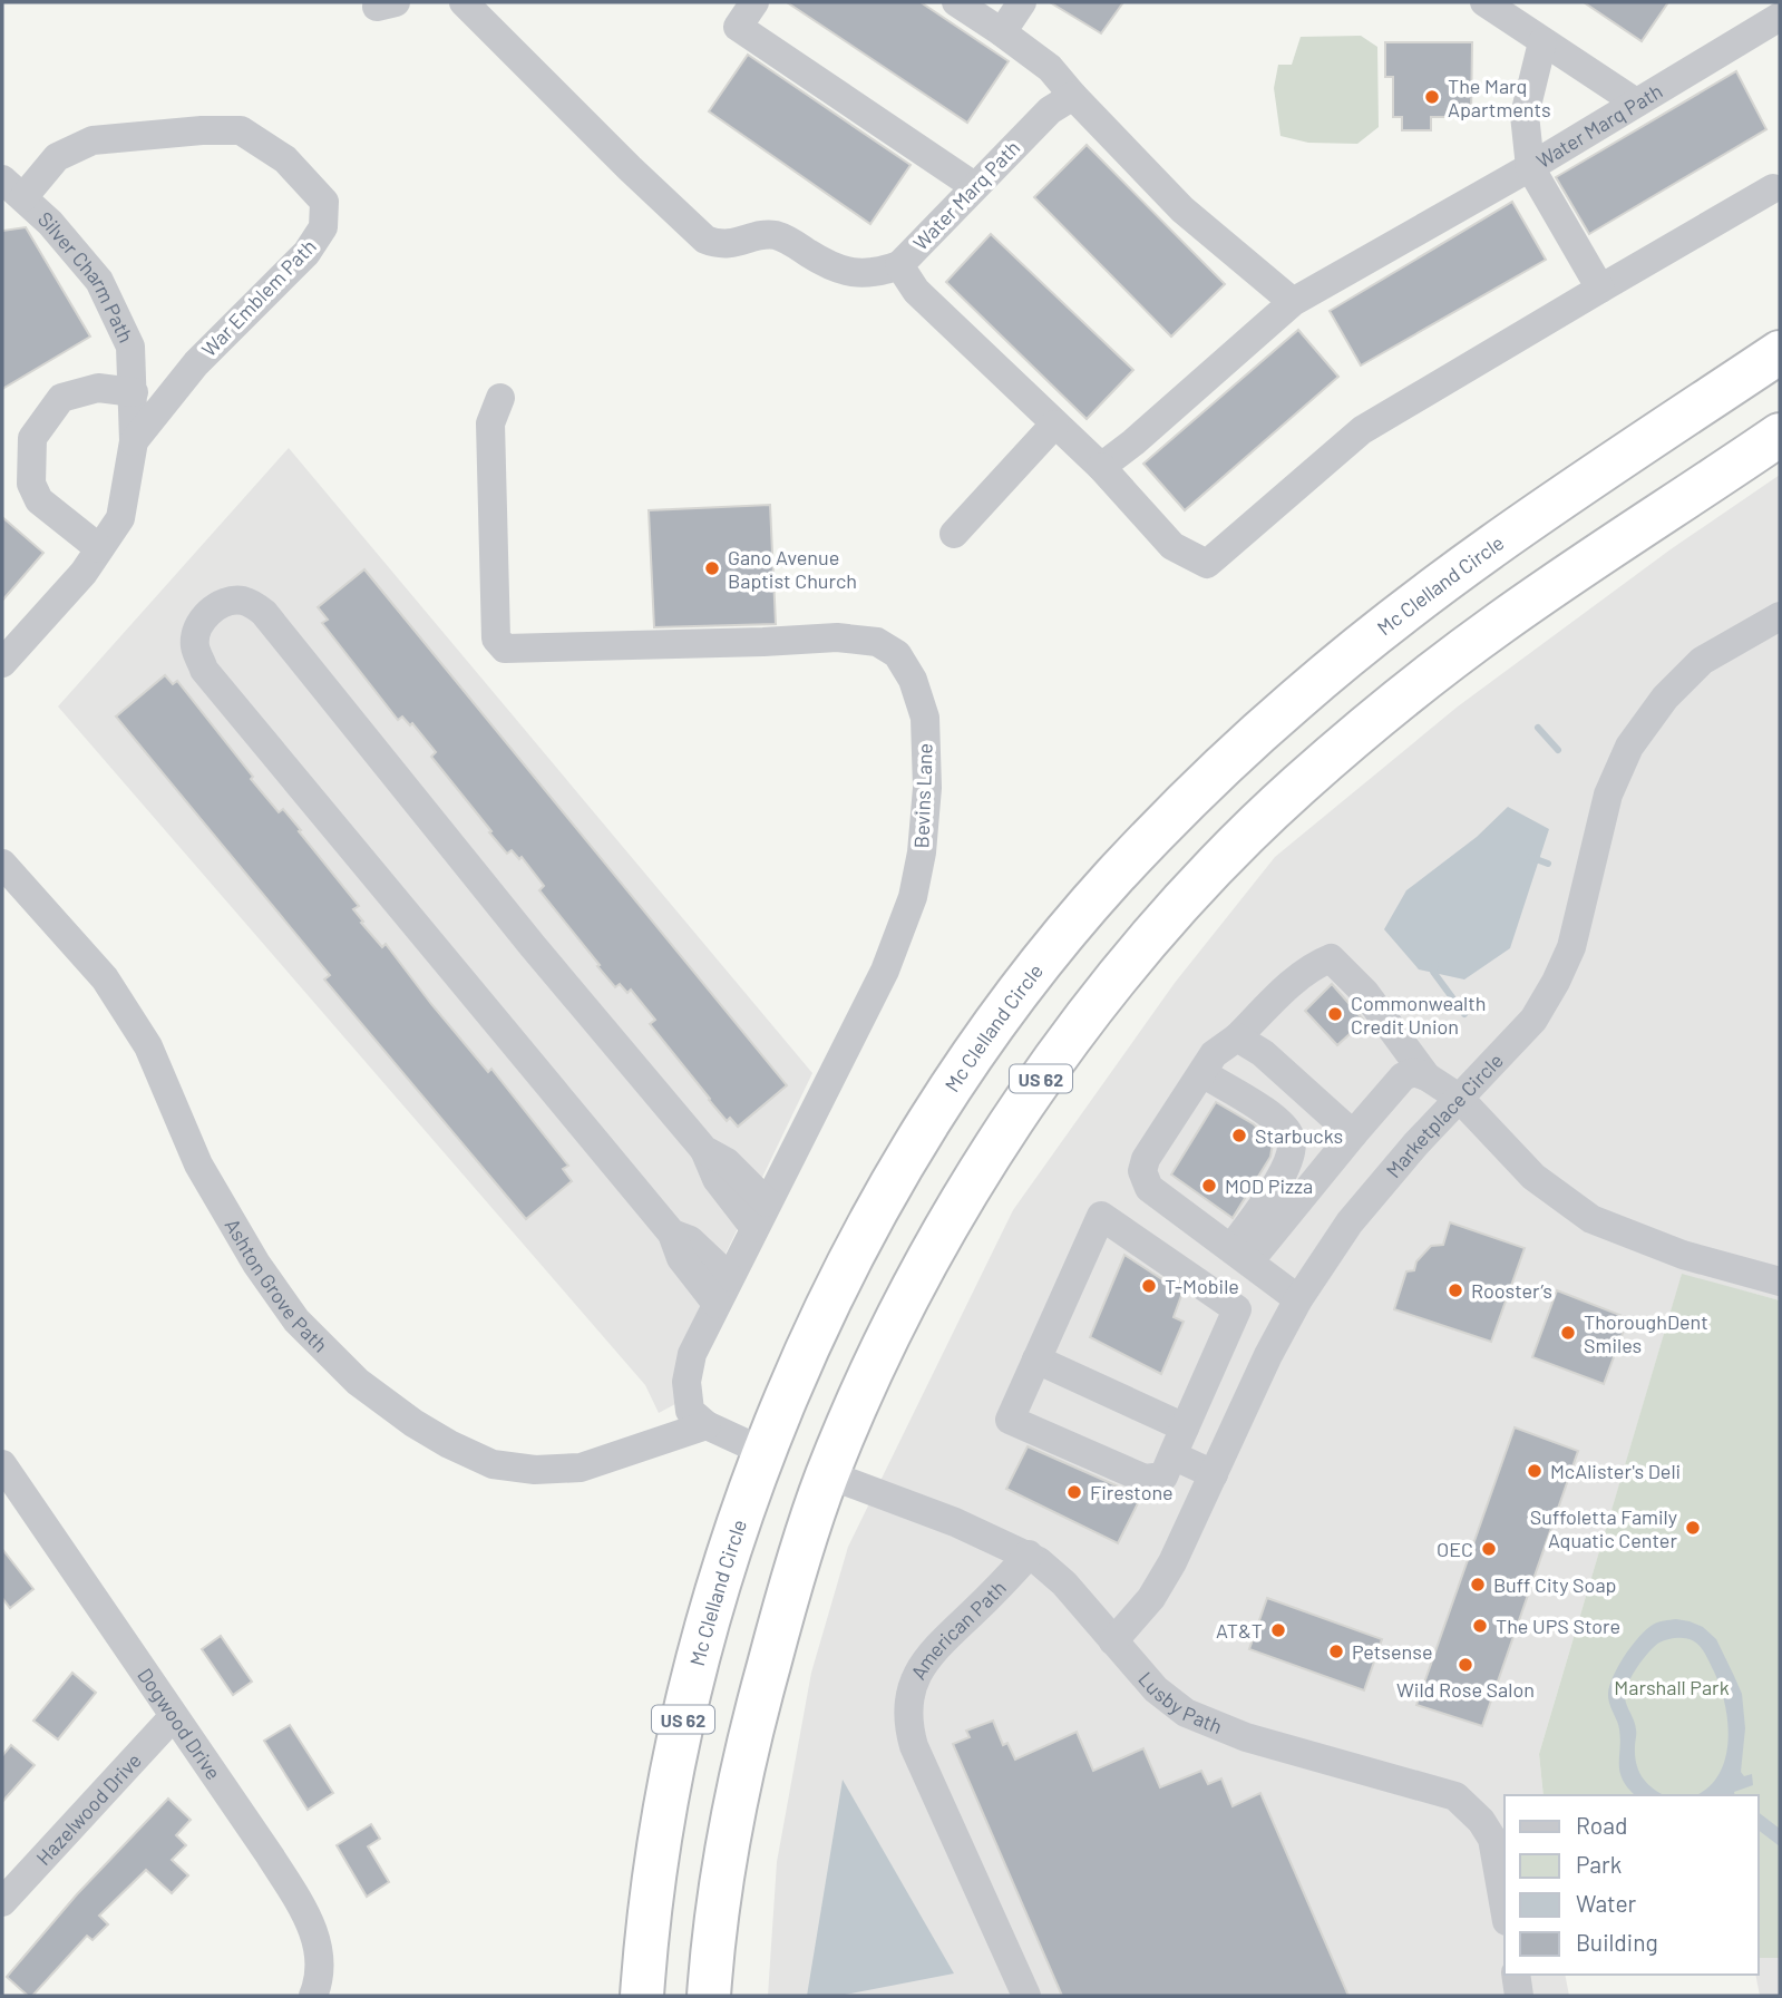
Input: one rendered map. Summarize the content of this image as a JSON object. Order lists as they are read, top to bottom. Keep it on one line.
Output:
{"streets":{"highway":["Mc Clelland Circle","US 62"],"street":["Water Marq Path","Silver Charm Path","War Emblem Path","Bevins Lane","Marketplace Circle","Ashton Grove Path","American Path","Lusby Path","Dogwood Drive","Hazelwood Drive"]},"crossings":[["Silver Charm Path","War Emblem Path"],["Bevins Lane","Ashton Grove Path"],["US 62","Lusby Path"],["Marketplace Circle","Lusby Path"],["American Path","Lusby Path"],["Dogwood Drive","Hazelwood Drive"]],"parks":["Marshall Park"],"places":["The Marq Apartments","Gano Avenue Baptist Church","Commonwealth Credit Union","Starbucks","MOD Pizza","T-Mobile","Rooster’s","ThoroughDent Smiles","McAlister's Deli","Firestone","Suffoletta Family Aquatic Center","OEC","Buff City Soap","The UPS Store","AT&T","Petsense","Wild Rose Salon"],"legend":["Road","Park","Water","Building"]}
